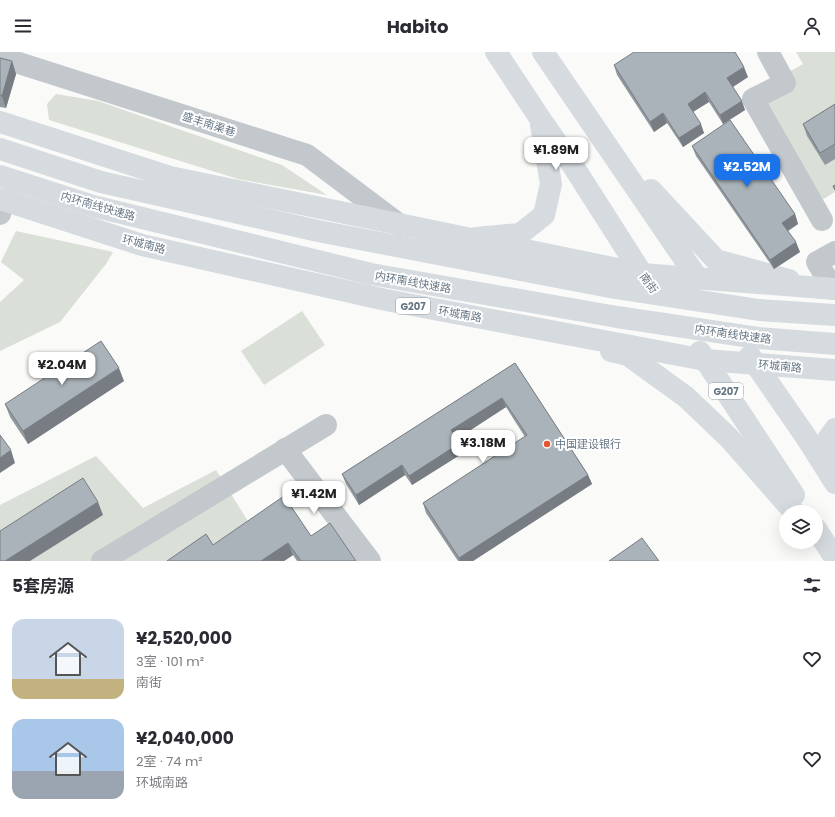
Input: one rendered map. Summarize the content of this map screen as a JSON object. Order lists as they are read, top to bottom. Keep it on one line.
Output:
{"streets":{"main road":["内环南线快速路","环城南路","南街","G207"],"street":["盛丰南渠巷"]},"crossings":[["环城南路","南街"]],"places":["中国建设银行"],"page":{"header":"Habito","price":["¥1.89M","¥2.52M","¥2.04M","¥3.18M","¥1.42M"],"heading":"5套房源","list":[{"name":"¥2,520,000","note":"3室 · 101 m² · 南街"},{"name":"¥2,040,000","note":"2室 · 74 m² · 环城南路"}]}}
